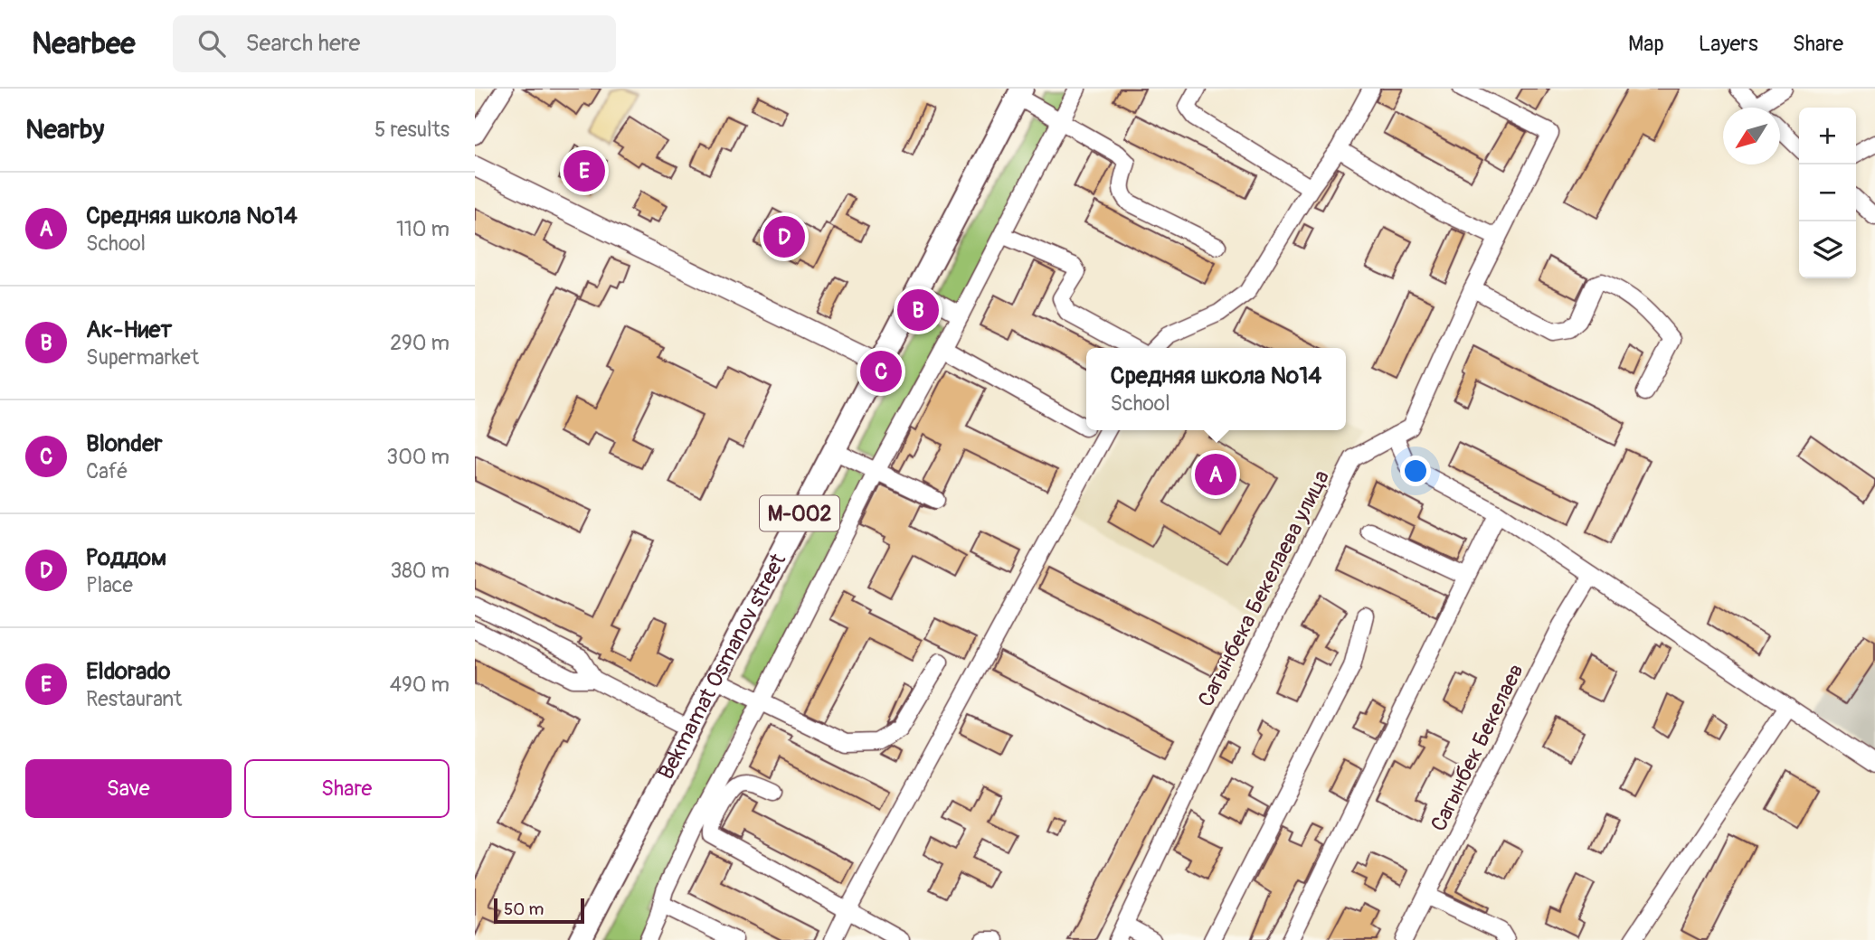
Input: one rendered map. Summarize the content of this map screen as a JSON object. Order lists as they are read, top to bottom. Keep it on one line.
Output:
{"streets":{"highway":["M-002","Bekmamat Osmanov street"],"street":["Сагынбека Бекелаева улица","Сагынбек Бекелаев"]},"scale_bar":"50 m","north":"bottom left","page":{"header":"Nearbee","search":"Search here","nav":["Map","Layers","Share"],"heading":["Nearby","5 results"],"map_buttons":["+","−"],"pins":["E","D","B","C","A"],"list":[{"mark":"A","name":"Средняя школа №14","note":"School","value":"110 m"},{"mark":"B","name":"Ак-Ниет","note":"Supermarket","value":"290 m"},{"mark":"C","name":"Blonder","note":"Café","value":"300 m"},{"mark":"D","name":"Роддом","note":"Place","value":"380 m"},{"mark":"E","name":"Eldorado","note":"Restaurant","value":"490 m"}],"popup":["Средняя школа №14","School"],"buttons":["Save","Share"],"scale":"50 m"}}
